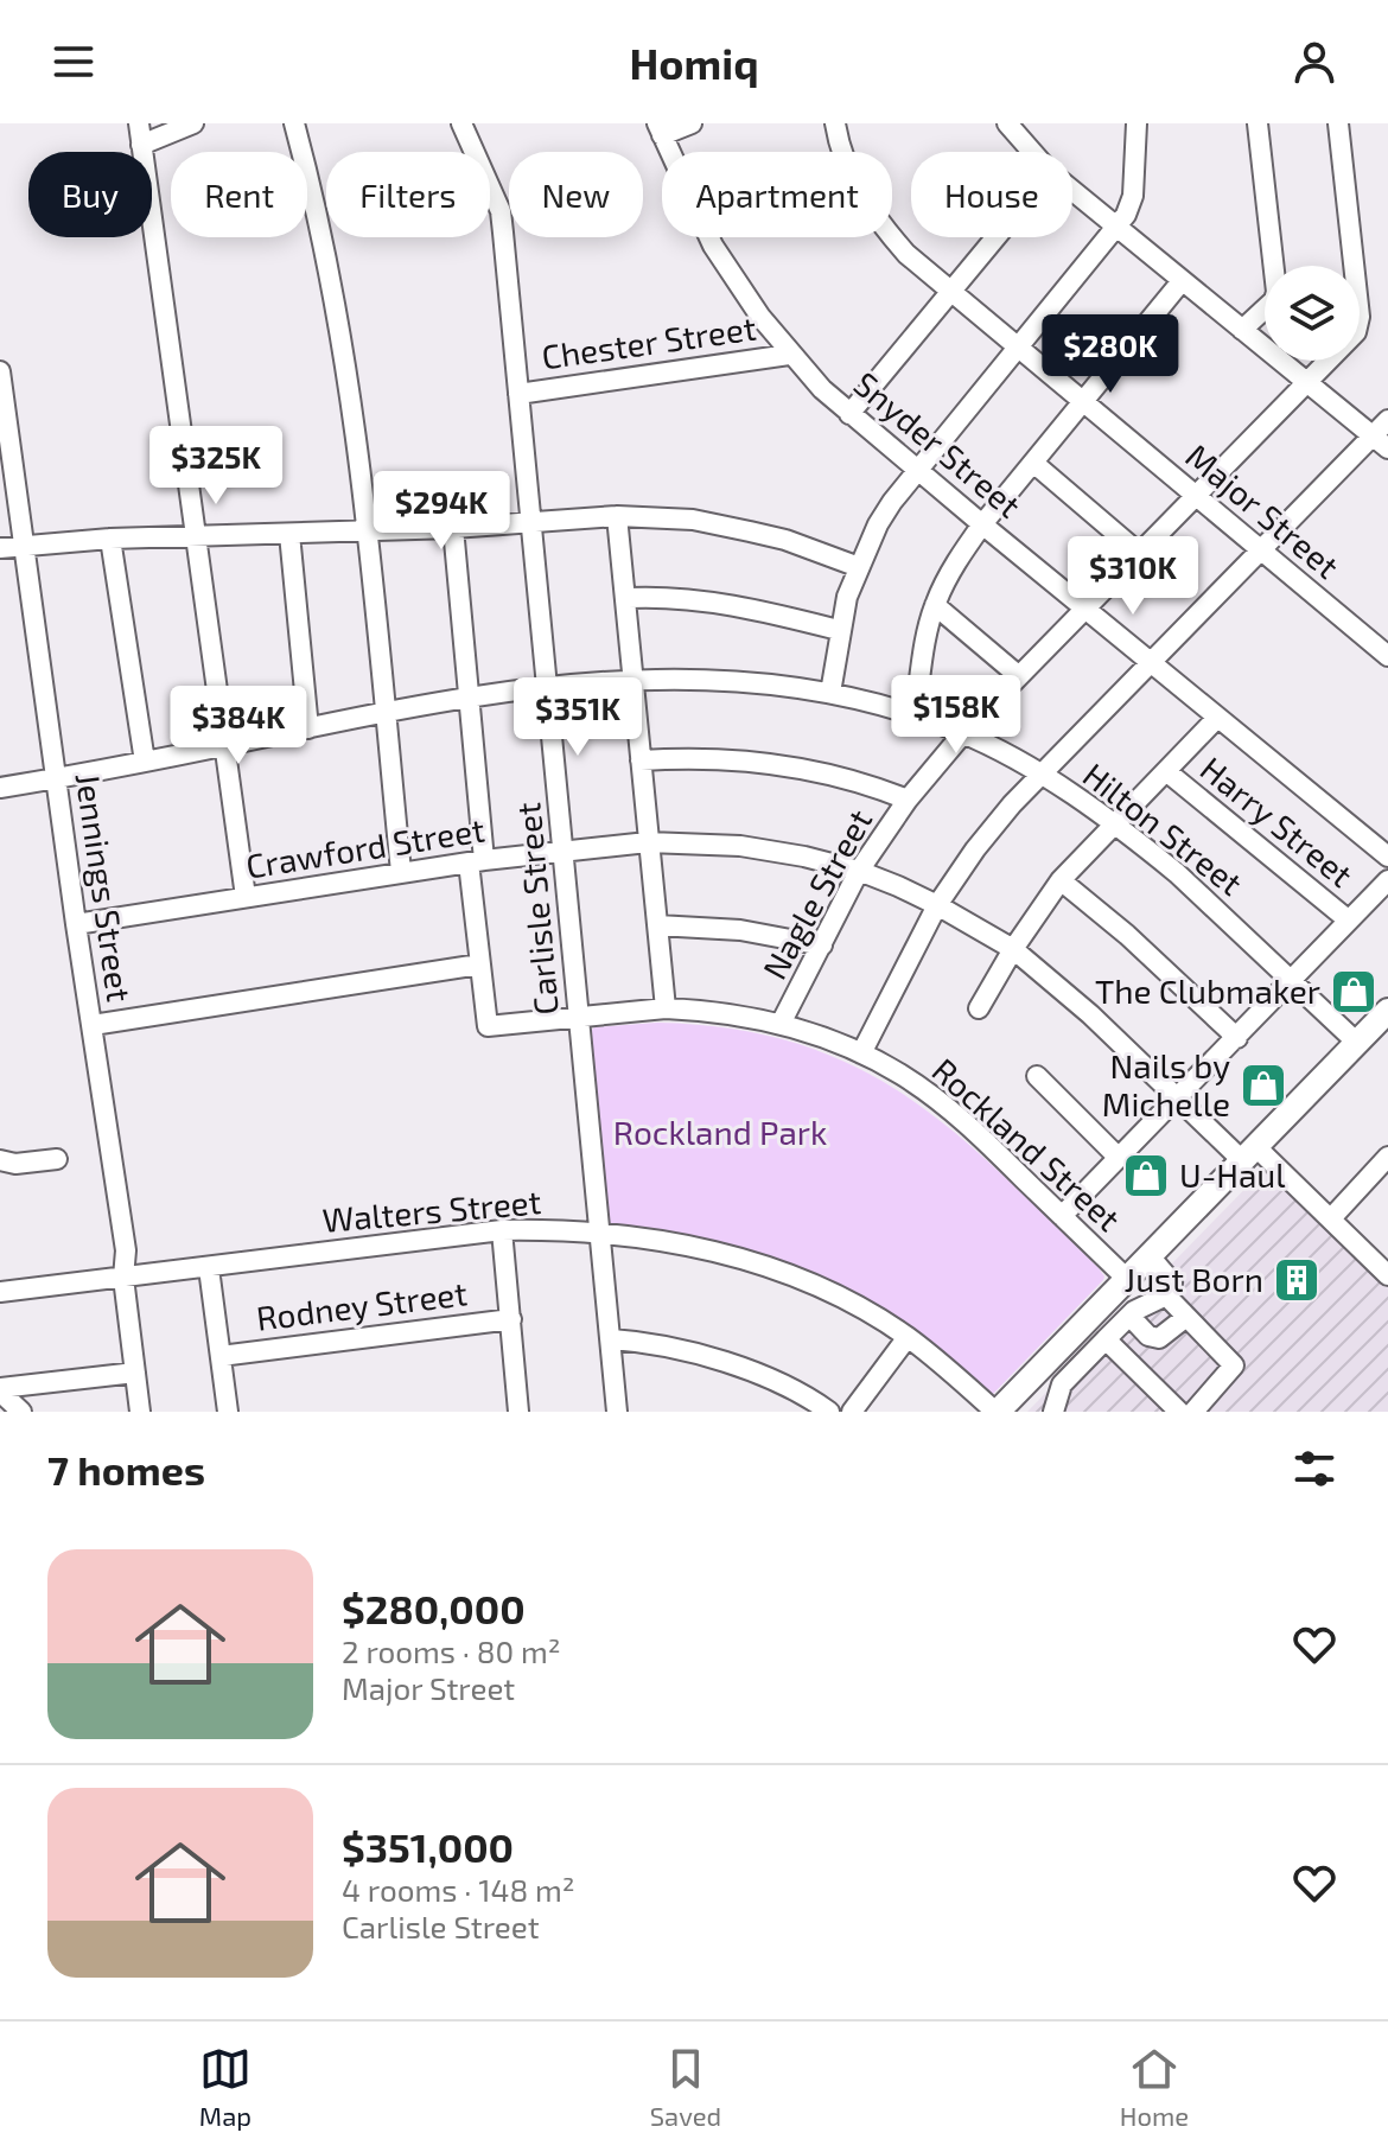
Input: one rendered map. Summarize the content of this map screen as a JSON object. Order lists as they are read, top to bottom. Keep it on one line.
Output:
{"streets":{"street":["Chester Street","Snyder Street","Major Street","Harry Street","Hilton Street","Crawford Street","Jennings Street","Nagle Street","Carlisle Street","Rockland Street","Walters Street","Rodney Street"]},"crossings":[["Chester Street","Snyder Street"],["Chester Street","Carlisle Street"],["Snyder Street","Nagle Street"],["Major Street","Nagle Street"],["Hilton Street","Jennings Street"],["Hilton Street","Nagle Street"],["Hilton Street","Carlisle Street"],["Crawford Street","Jennings Street"],["Crawford Street","Nagle Street"],["Crawford Street","Carlisle Street"],["Jennings Street","Walters Street"],["Nagle Street","Rockland Street"],["Carlisle Street","Rockland Street"],["Carlisle Street","Walters Street"]],"parks":["Rockland Park"],"places":{"shop":["The Clubmaker","Nails by Michelle","U-Haul"],"building":["Just Born"]},"page":{"header":"Homiq","chip":["Buy","Rent","Filters","New","Apartment","House"],"price":["$280K","$325K","$294K","$310K","$158K","$351K","$384K"],"heading":"7 homes","list":[{"name":"$280,000","note":"2 rooms · 80 m² · Major Street"},{"name":"$351,000","note":"4 rooms · 148 m² · Carlisle Street"}],"tabs":["Map","Saved","Home"]}}
